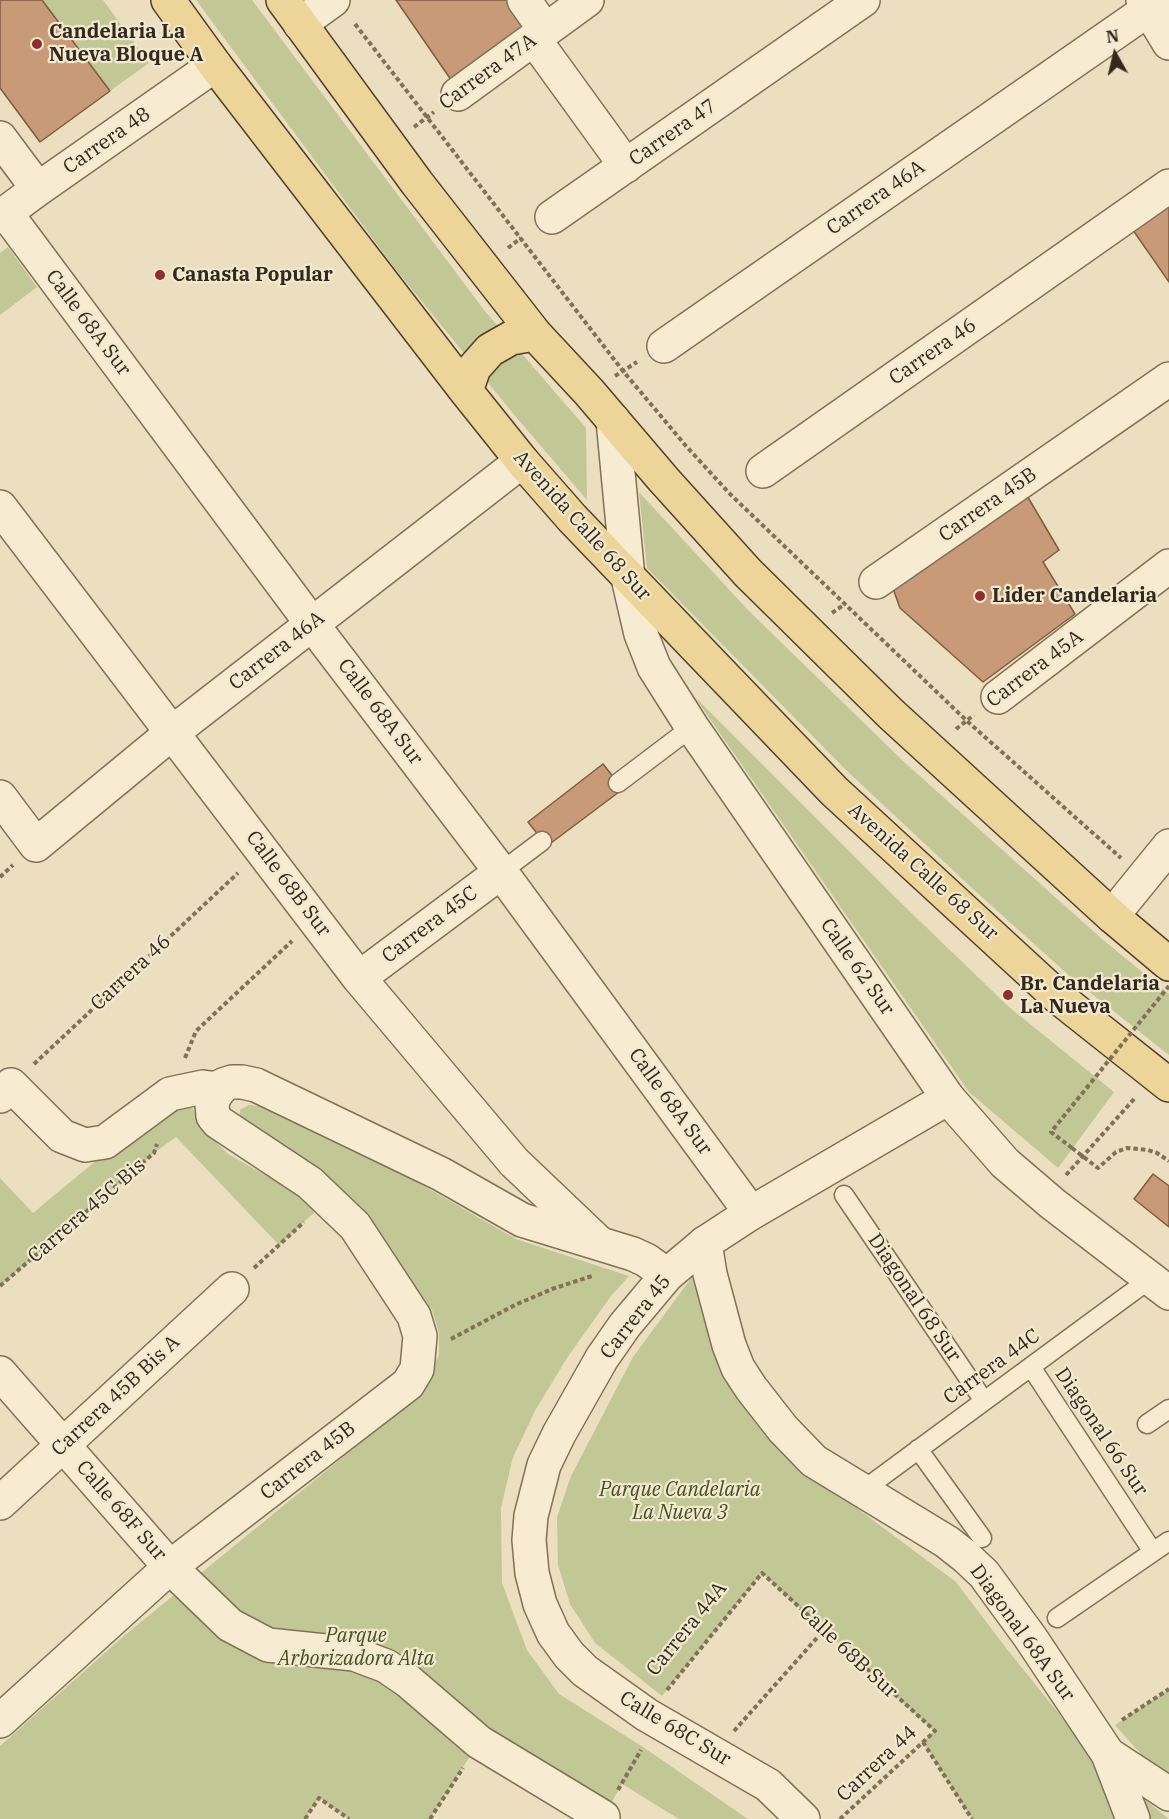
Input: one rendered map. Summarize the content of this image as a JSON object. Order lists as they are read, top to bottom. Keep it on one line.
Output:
{"streets":{"main road":["Avenida Calle 68 Sur"],"street":["Carrera 47A","Carrera 47","Carrera 48","Carrera 46A","Calle 68A Sur","Carrera 46","Carrera 45B","Carrera 45A","Calle 68B Sur","Carrera 45C","Calle 62 Sur","Carrera 45C Bis","Carrera 45","Carrera 45B Bis A","Calle 68F Sur","Diagonal 68A Sur","Calle 68C Sur"],"lane":["Diagonal 68 Sur","Carrera 44C","Diagonal 66 Sur"],"path":["Carrera 44A","Carrera 44"]},"crossings":[["Carrera 48","Calle 68A Sur"],["Carrera 48","Avenida Calle 68 Sur"],["Carrera 46A","Calle 68A Sur"],["Carrera 46A","Avenida Calle 68 Sur"],["Carrera 46A","Calle 68B Sur"],["Calle 68A Sur","Carrera 45C"],["Calle 68A Sur","Carrera 45"],["Carrera 46","Calle 68B Sur"],["Carrera 46","Carrera 45C Bis"],["Carrera 45B","Calle 68F Sur"],["Avenida Calle 68 Sur","Calle 62 Sur"],["Calle 68B Sur","Carrera 45C"],["Calle 68B Sur","Carrera 45C Bis"],["Calle 68B Sur","Carrera 45"],["Calle 68B Sur","Carrera 44A"],["Calle 68B Sur","Carrera 44"],["Calle 62 Sur","Carrera 45"],["Calle 62 Sur","Carrera 44C"],["Diagonal 68 Sur","Carrera 44C"],["Carrera 45","Diagonal 68A Sur"],["Carrera 45","Calle 68C Sur"],["Carrera 44C","Diagonal 66 Sur"],["Carrera 44C","Diagonal 68A Sur"],["Carrera 45B Bis A","Calle 68F Sur"],["Calle 68F Sur","Carrera 44A"],["Carrera 44A","Calle 68C Sur"]],"parks":["Parque Candelaria La Nueva 3","Parque Arborizadora Alta"],"places":["Candelaria La Nueva Bloque A","Canasta Popular","Lider Candelaria","Br. Candelaria La Nueva"],"north":"top"}
